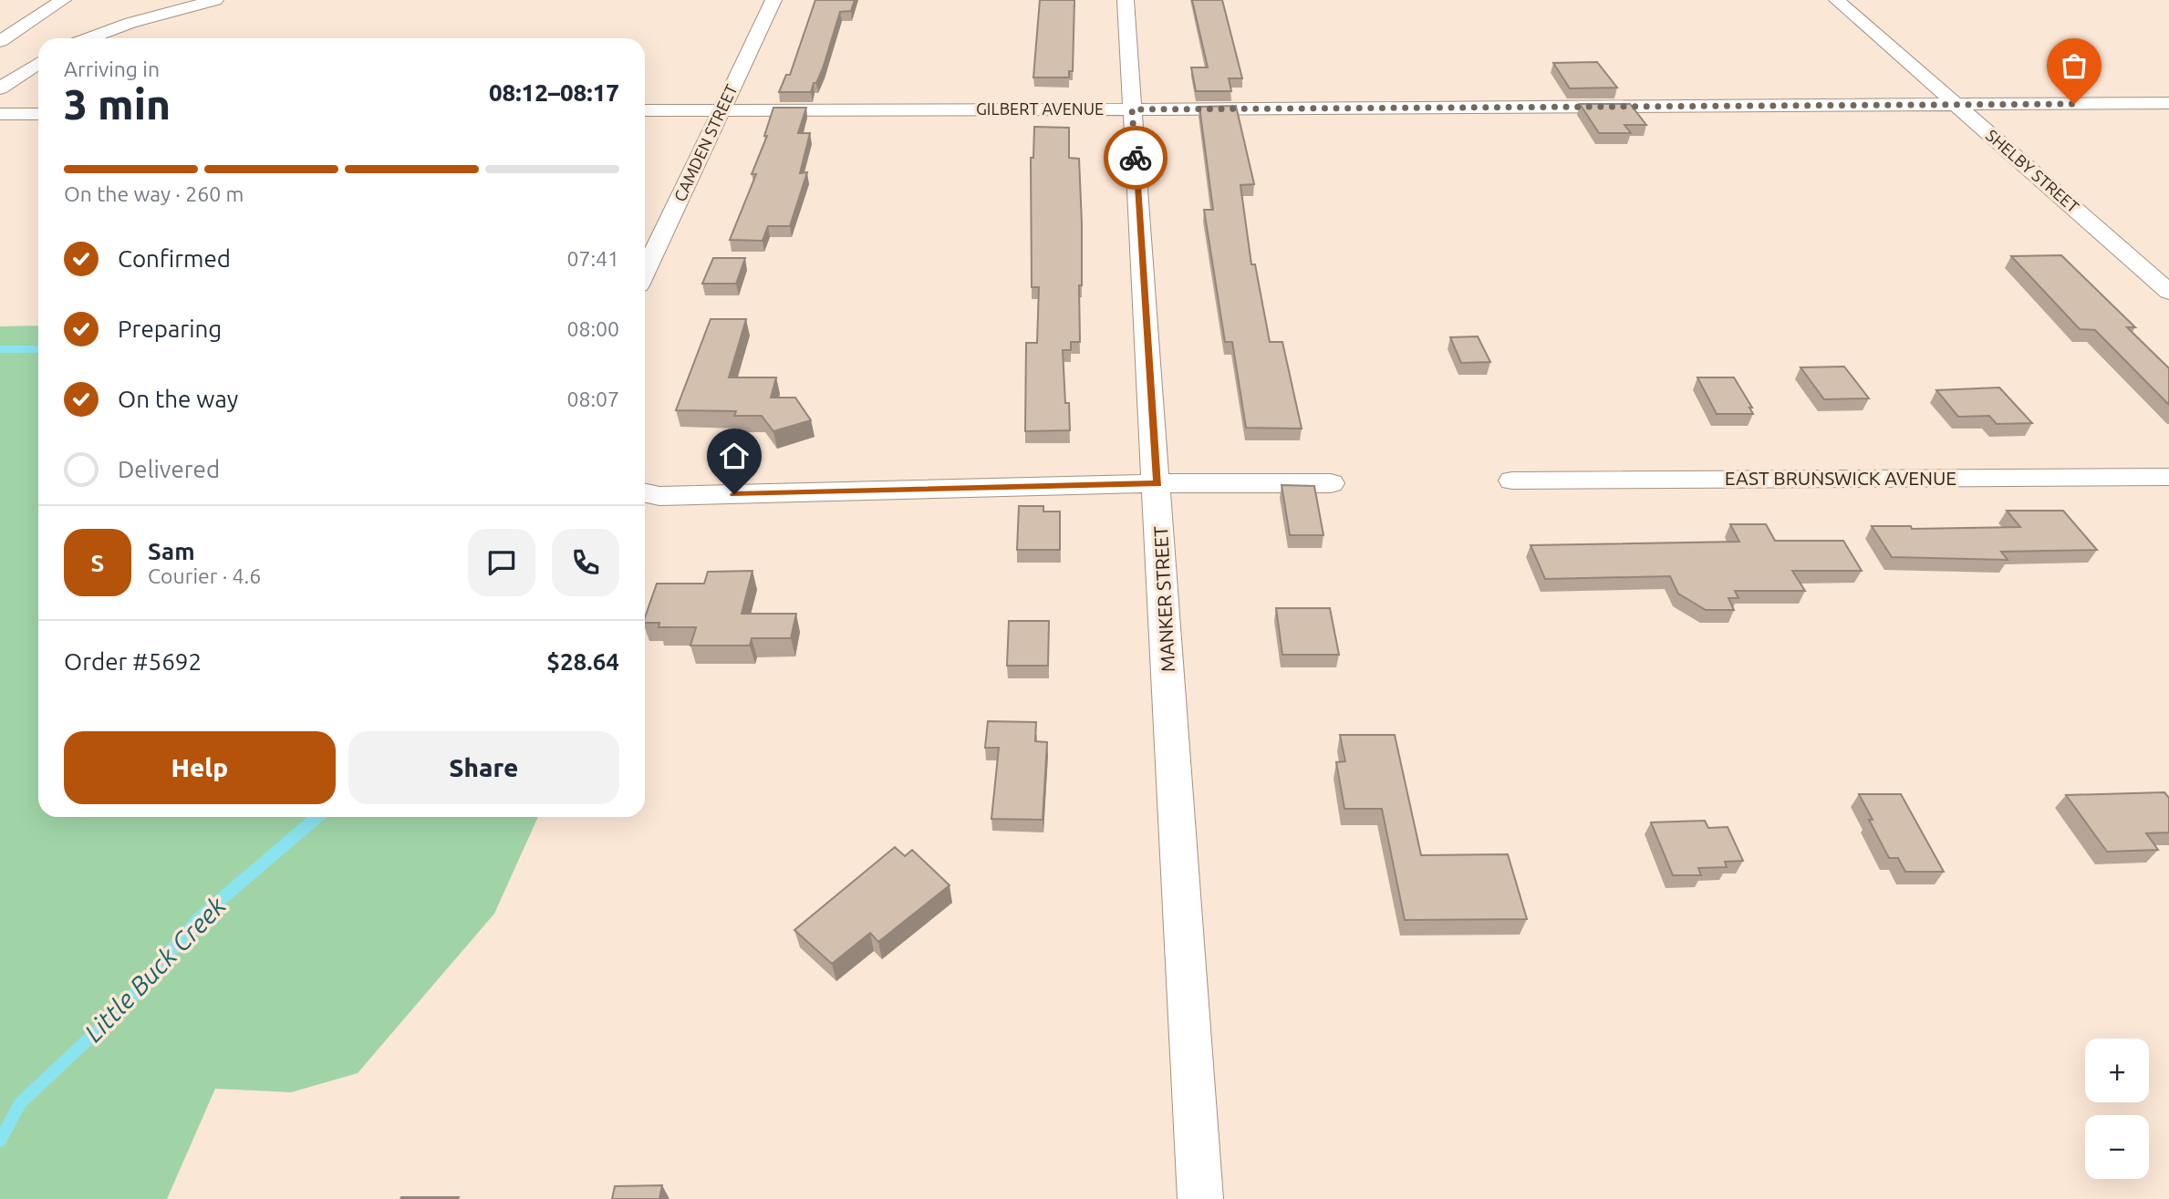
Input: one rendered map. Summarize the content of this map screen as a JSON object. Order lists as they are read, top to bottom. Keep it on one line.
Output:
{"streets":{"street":["GILBERT AVENUE","CAMDEN STREET","SHELBY STREET","EAST BRUNSWICK AVENUE","MANKER STREET"]},"crossings":[["GILBERT AVENUE","CAMDEN STREET"],["GILBERT AVENUE","SHELBY STREET"],["GILBERT AVENUE","MANKER STREET"]],"water":["Little Buck Creek"],"page":{"heading":["3 min","Arriving in","08:12–08:17"],"panel":["Sam","Courier · 4.6","Order #5692","$28.64"],"bar":"On the way · 260 m","list":[["Confirmed","07:41"],["Preparing","08:00"],["On the way","08:07"],"Delivered"],"round":"S","buttons":["Help","Share"],"map_buttons":["+","−"]}}
